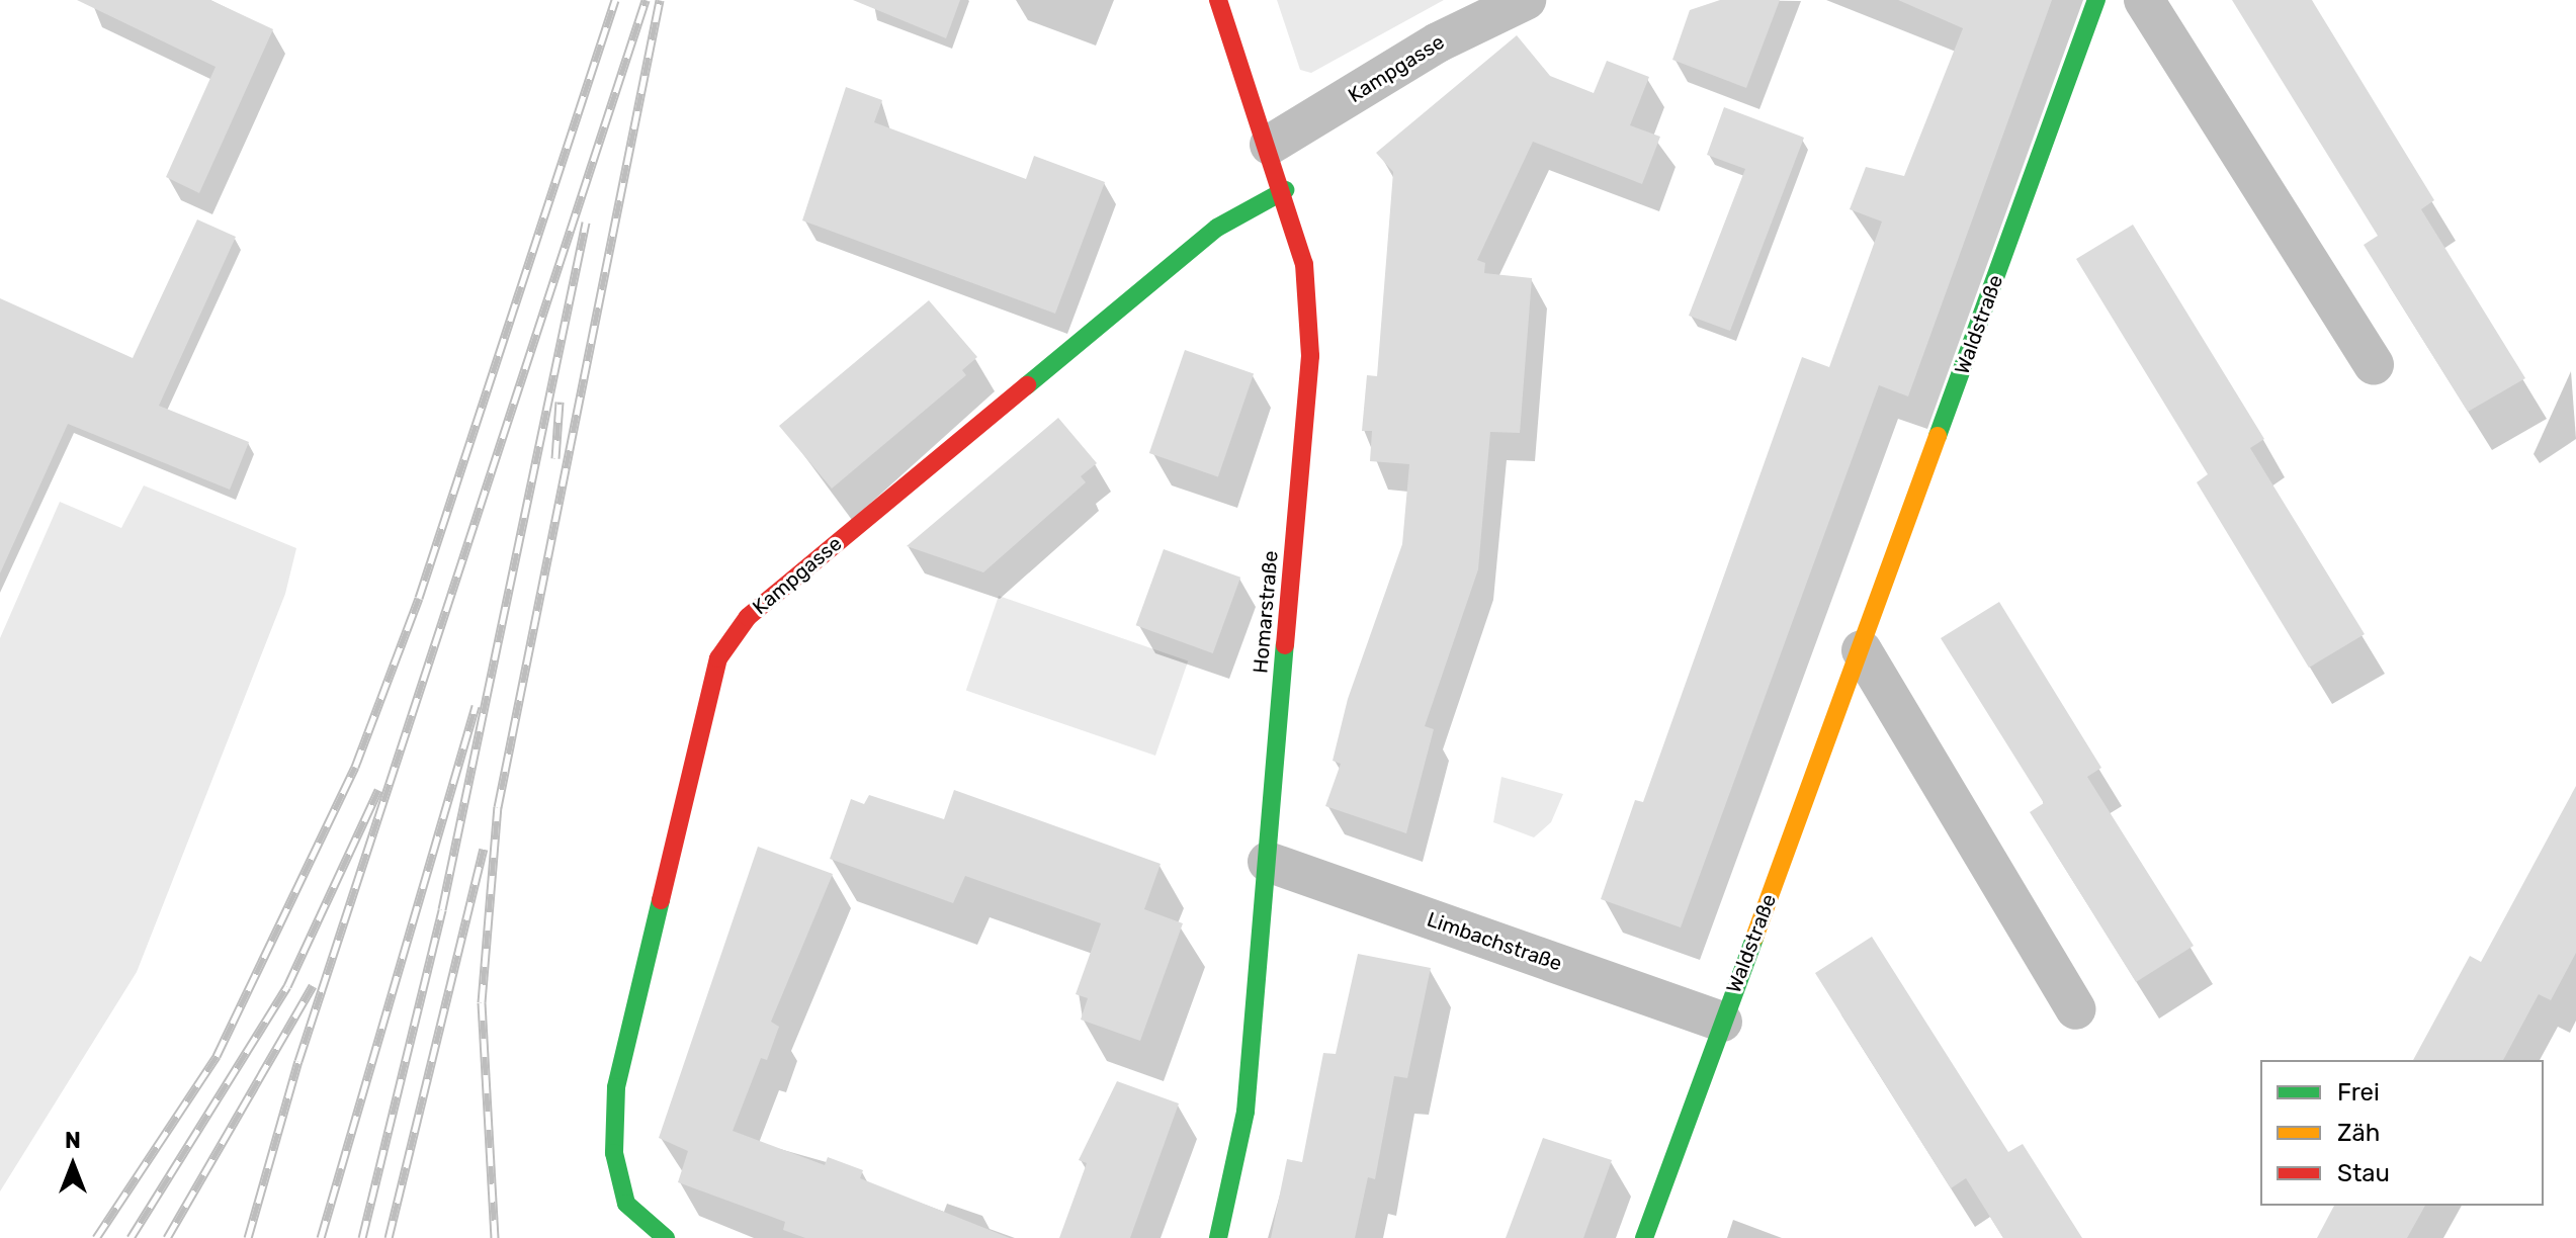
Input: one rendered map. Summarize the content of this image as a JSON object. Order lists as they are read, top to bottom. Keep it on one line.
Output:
{"streets":{"street":["Kampgasse","Waldstraße","Homarstraße","Limbachstraße"]},"crossings":[["Kampgasse","Homarstraße"],["Waldstraße","Limbachstraße"],["Homarstraße","Limbachstraße"]],"legend":["Frei","Zäh","Stau"],"north":"top"}
